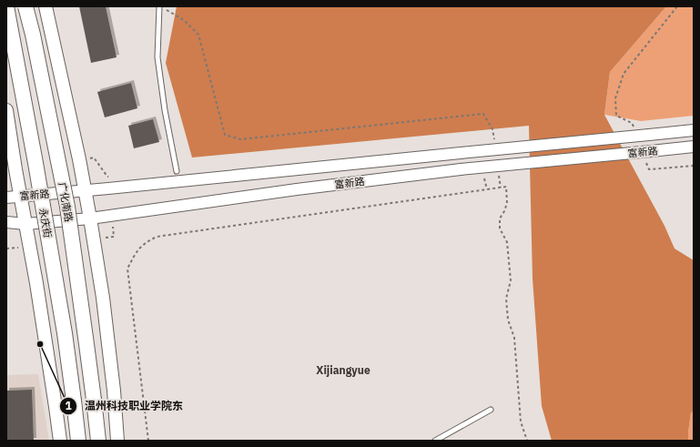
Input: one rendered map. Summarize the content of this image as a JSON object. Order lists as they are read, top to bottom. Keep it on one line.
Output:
{"streets":{"main road":["广化南路","永庆街"],"street":["富新路"]},"districts":["Xijiangyue"],"places":["温州科技职业学院东"]}
